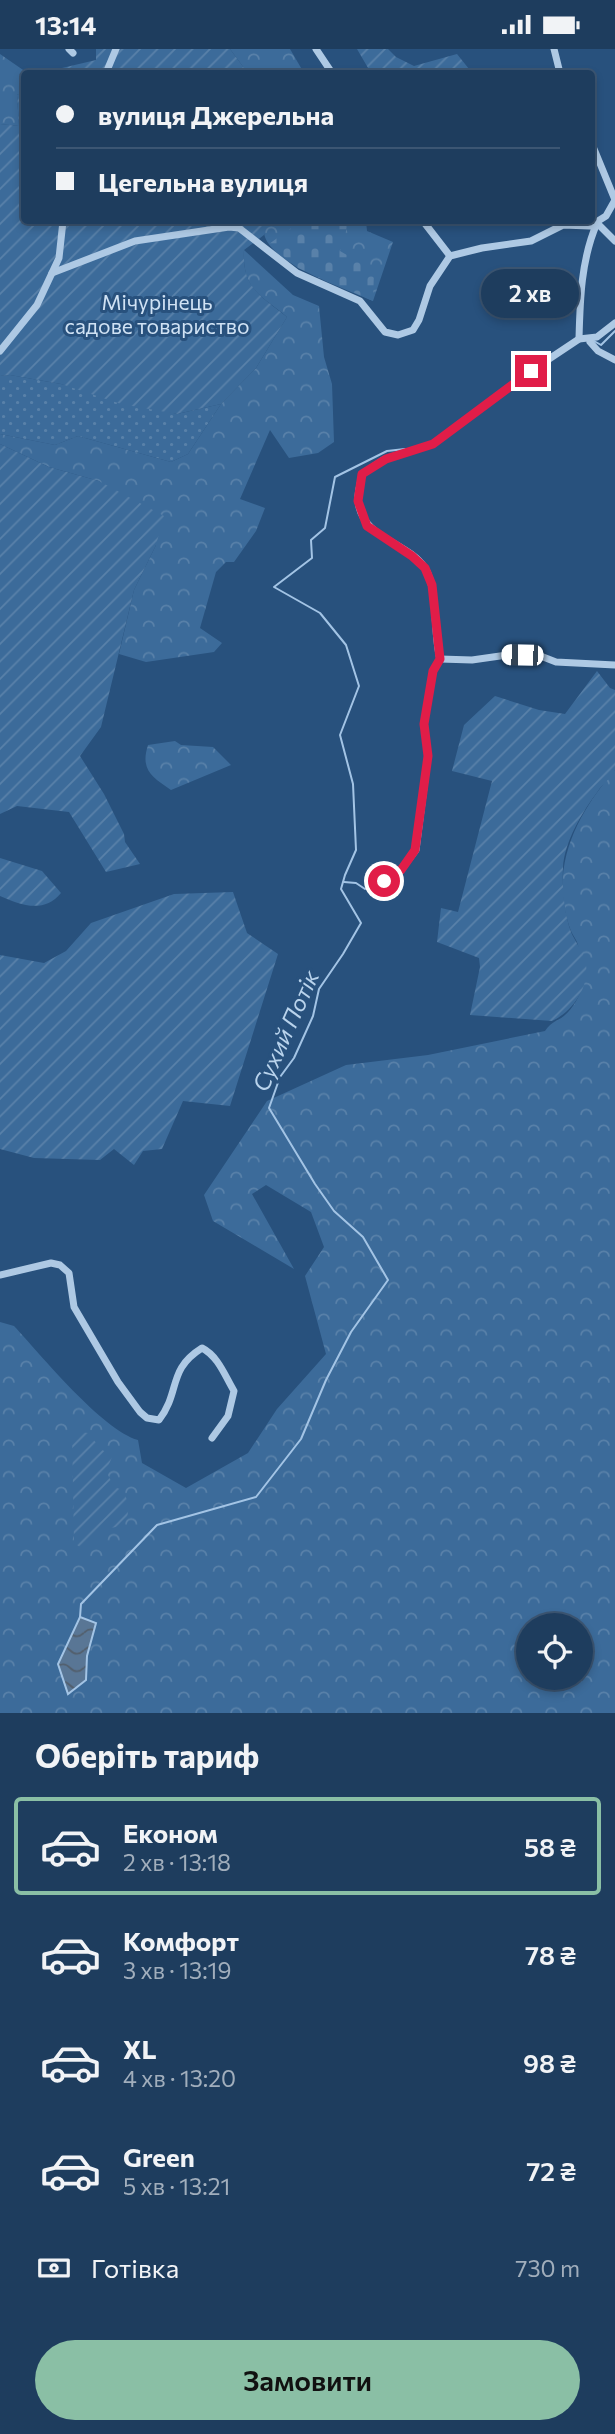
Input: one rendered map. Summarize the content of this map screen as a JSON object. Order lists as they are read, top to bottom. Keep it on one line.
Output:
{"water":["Сухий Потік"],"parks":["Мічурінець садове товариство"],"page":{"status":"13:14","banner":["вулиця Джерельна","Цегельна вулиця"],"bubble":"2 хв","heading":"Оберіть тариф","list":[{"name":"Економ","note":"2 хв · 13:18","value":"58 ₴"},{"name":"Комфорт","note":"3 хв · 13:19","value":"78 ₴"},{"name":"XL","note":"4 хв · 13:20","value":"98 ₴"},{"name":"Green","note":"5 хв · 13:21","value":"72 ₴"}],"pay":["Готівка","730 m"],"buttons":"Замовити"}}
